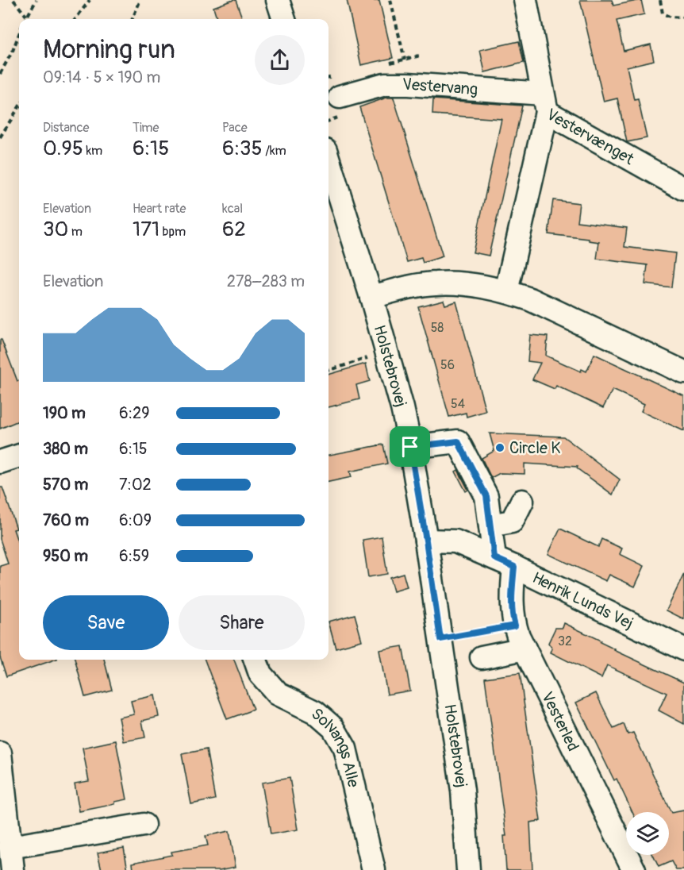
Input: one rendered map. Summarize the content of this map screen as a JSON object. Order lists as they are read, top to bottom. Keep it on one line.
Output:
{"streets":{"street":["Vestervang","Vestervænget","Holstebrovej","Henrik Lunds Vej","Vesterled","Solvangs Alle"]},"crossings":[["Vestervang","Vestervænget"],["Holstebrovej","Henrik Lunds Vej"],["Holstebrovej","Vesterled"],["Henrik Lunds Vej","Vesterled"]],"places":["Circle K"],"house_numbers":["58","56","54","32"],"page":{"heading":["Morning run","09:14 · 5 × 190 m"],"stats":[["Distance","0.95 km"],["Time","6:15"],["Pace","6:35 /km"],["Elevation","30 m"],["Heart rate","171 bpm"],["kcal","62"]],"chart":["Elevation","278–283 m"],"list":[{"name":"190 m","note":"6:29"},{"name":"380 m","note":"6:15"},{"name":"570 m","note":"7:02"},{"name":"760 m","note":"6:09"},{"name":"950 m","note":"6:59"}],"buttons":["Save","Share"]}}
